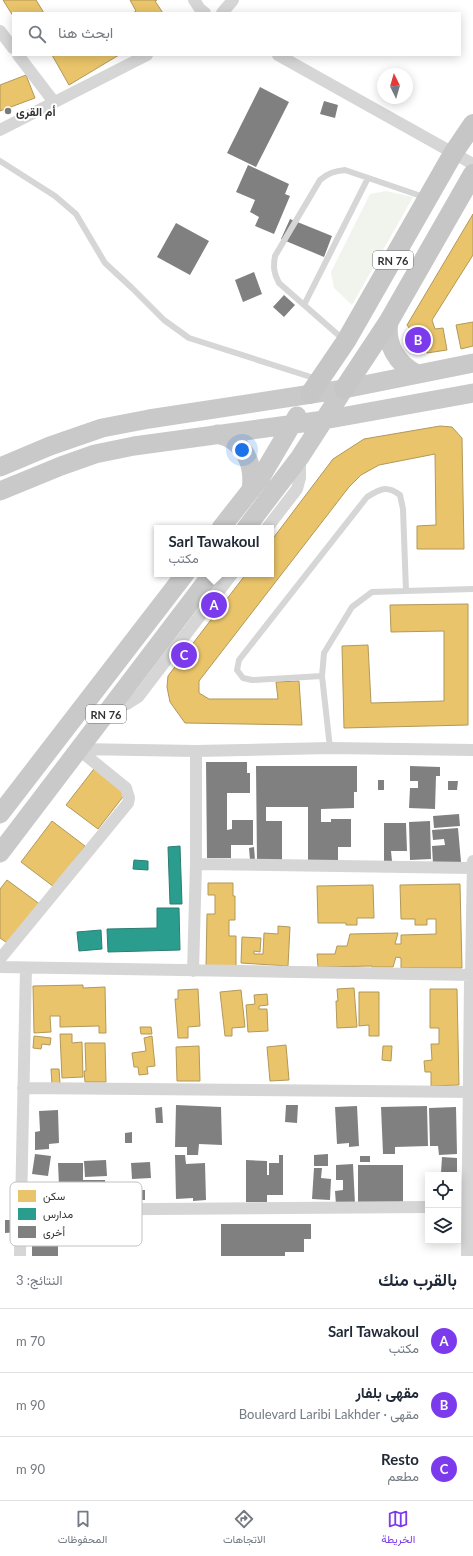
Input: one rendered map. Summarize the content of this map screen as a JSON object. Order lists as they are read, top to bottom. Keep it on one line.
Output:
{"streets":{"highway":["RN 76"]},"places":["أم القرى"],"legend":["سكن","مدارس","أخرى"],"north":"top","page":{"search":"ابحث هنا","pins":["B","A","C"],"popup":["Sarl Tawakoul","مكتب"],"heading":["بالقرب منك","النتائج: 3"],"list":[{"mark":"A","name":"Sarl Tawakoul","note":"مكتب","value":"70 m"},{"mark":"B","name":"مقهى بلفار","note":"مقهى · Boulevard Laribi Lakhder","value":"90 m"},{"mark":"C","name":"Resto","note":"مطعم","value":"90 m"}],"nav":["الخريطة","الاتجاهات","المحفوظات"]}}
